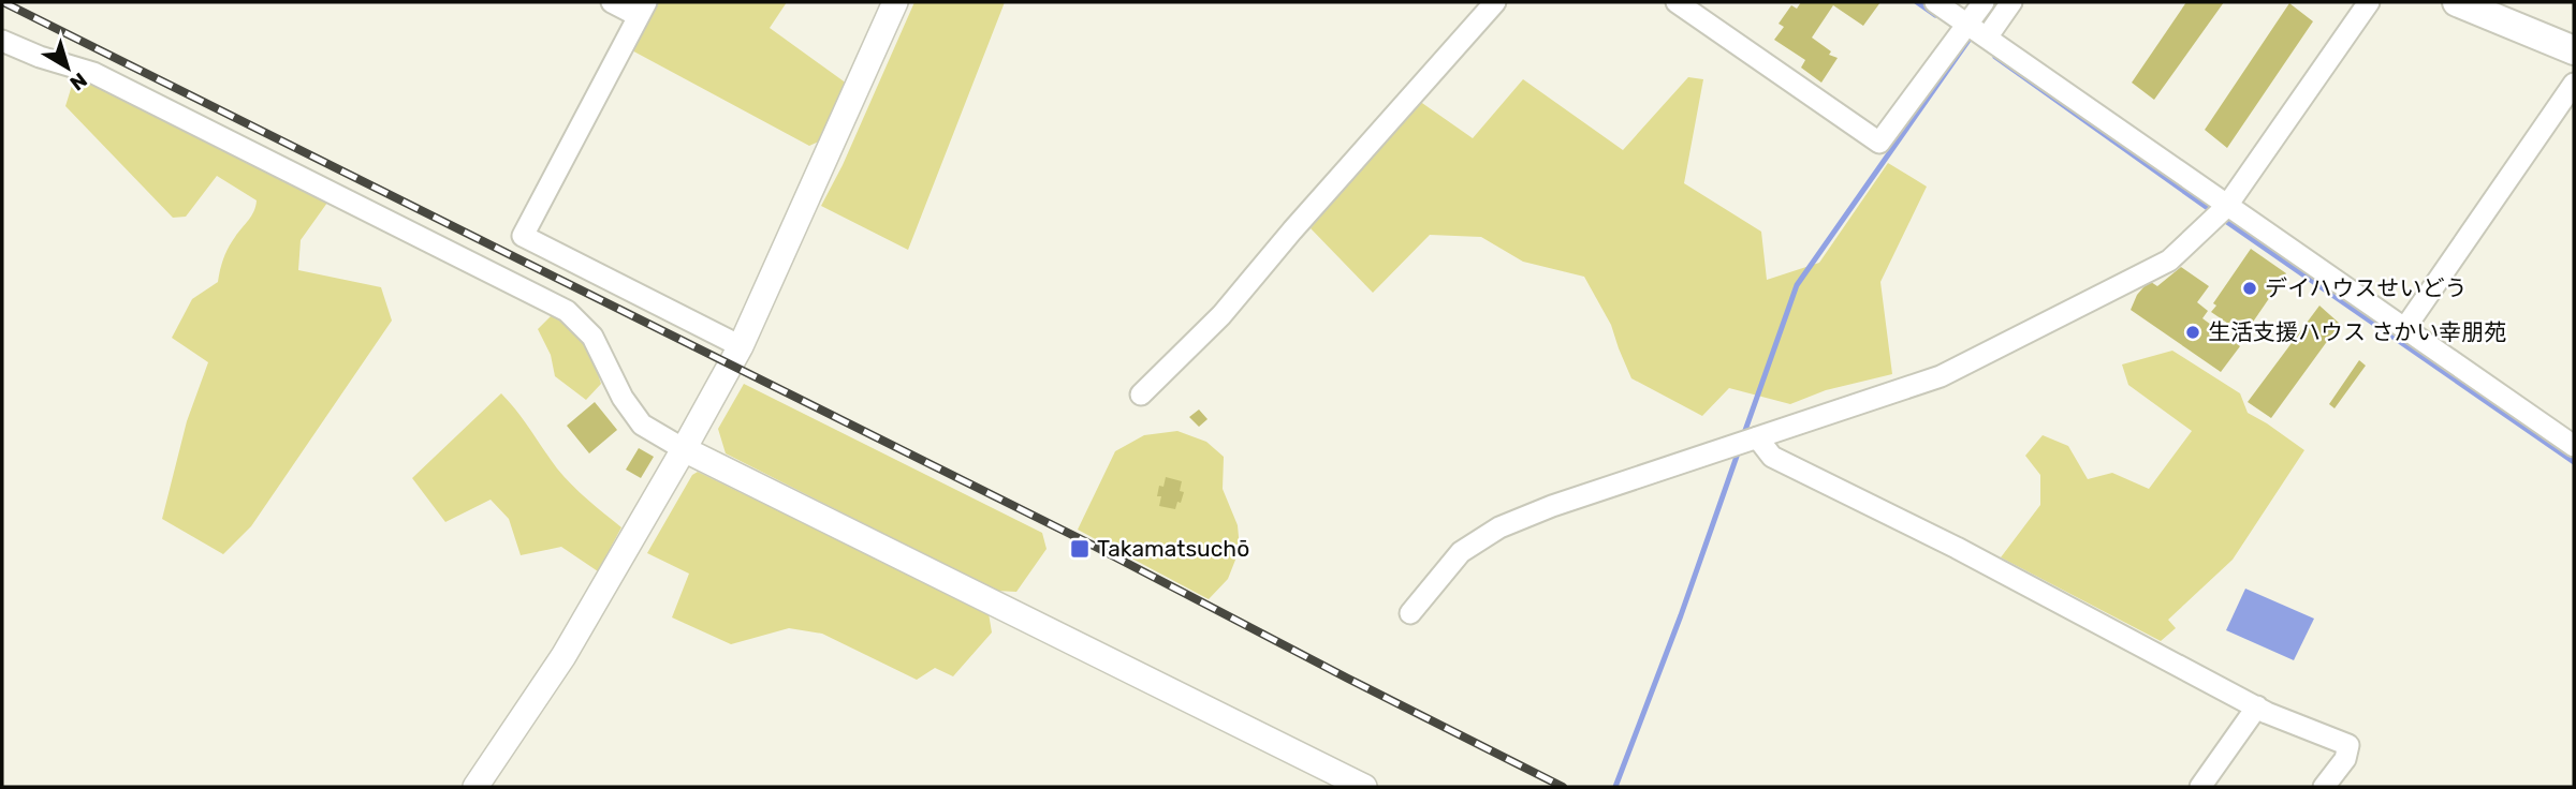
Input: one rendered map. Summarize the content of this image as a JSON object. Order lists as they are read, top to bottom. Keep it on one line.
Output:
{"places":{"other":["デイハウスせいどう","生活支援ハウス さかい幸朋苑"],"transit":["Takamatsuchō"]},"north":"bottom right"}
